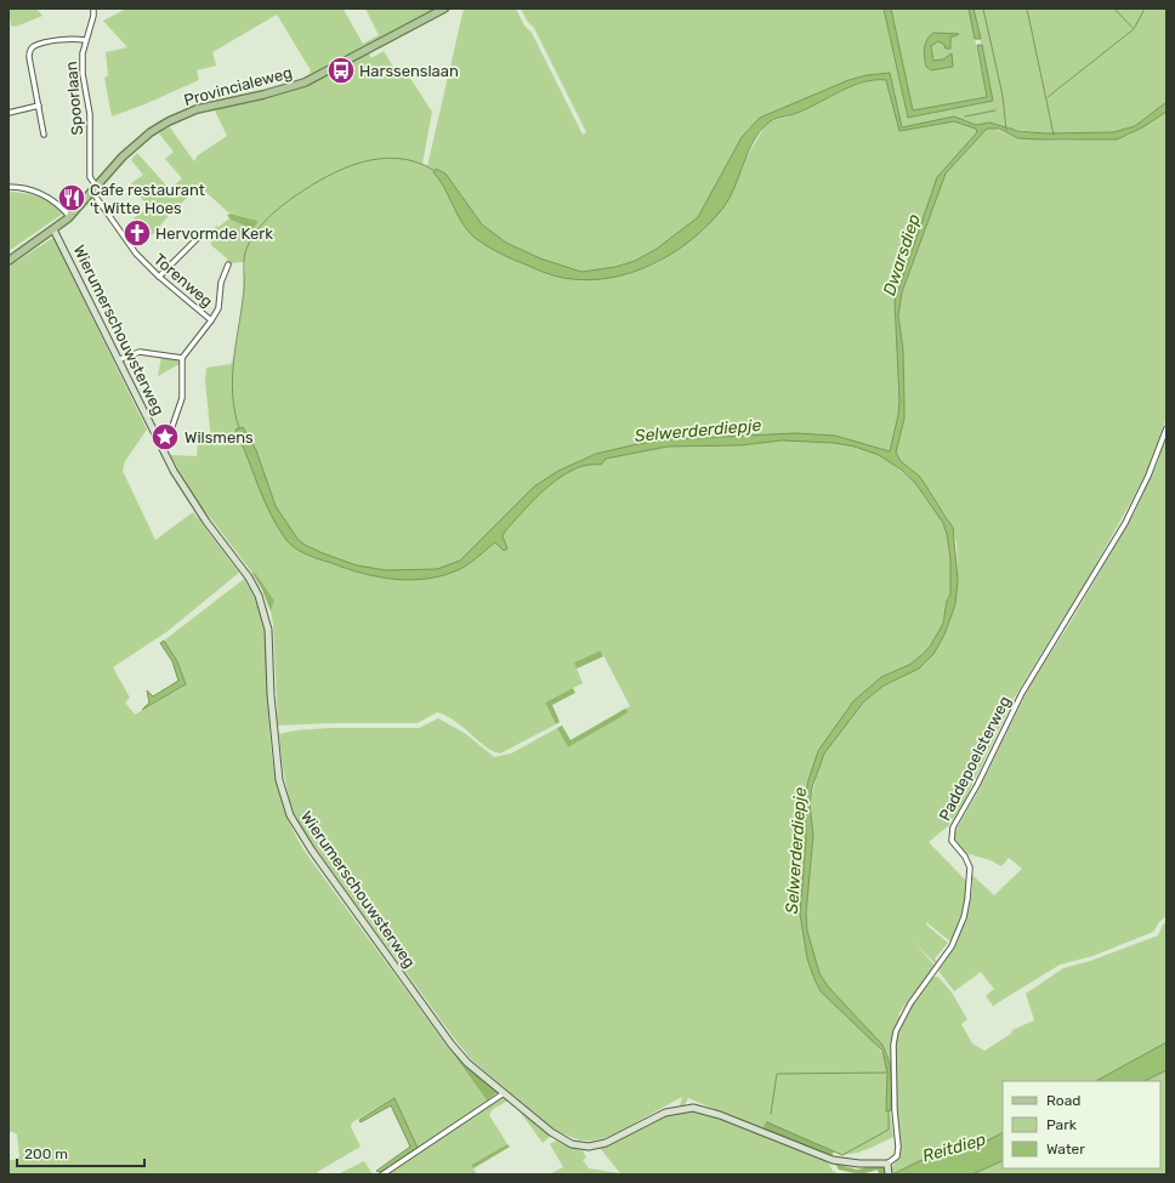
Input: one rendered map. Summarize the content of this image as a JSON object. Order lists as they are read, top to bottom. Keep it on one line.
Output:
{"streets":{"main road":["Provincialeweg"],"street":["Spoorlaan","Torenweg","Wierumerschouwsterweg","Paddepoelsterweg"]},"crossings":[["Provincialeweg","Spoorlaan"],["Provincialeweg","Torenweg"],["Provincialeweg","Wierumerschouwsterweg"],["Spoorlaan","Torenweg"],["Wierumerschouwsterweg","Paddepoelsterweg"]],"water":["Dwarsdiep","Selwerderdiepje","Reitdiep"],"places":{"bus stop":["Harssenslaan"],"restaurant":["Cafe restaurant 't Witte Hoes"],"church":["Hervormde Kerk"],"place":["Wilsmens"]},"legend":["Road","Park","Water"],"scale_bar":"200 m"}
